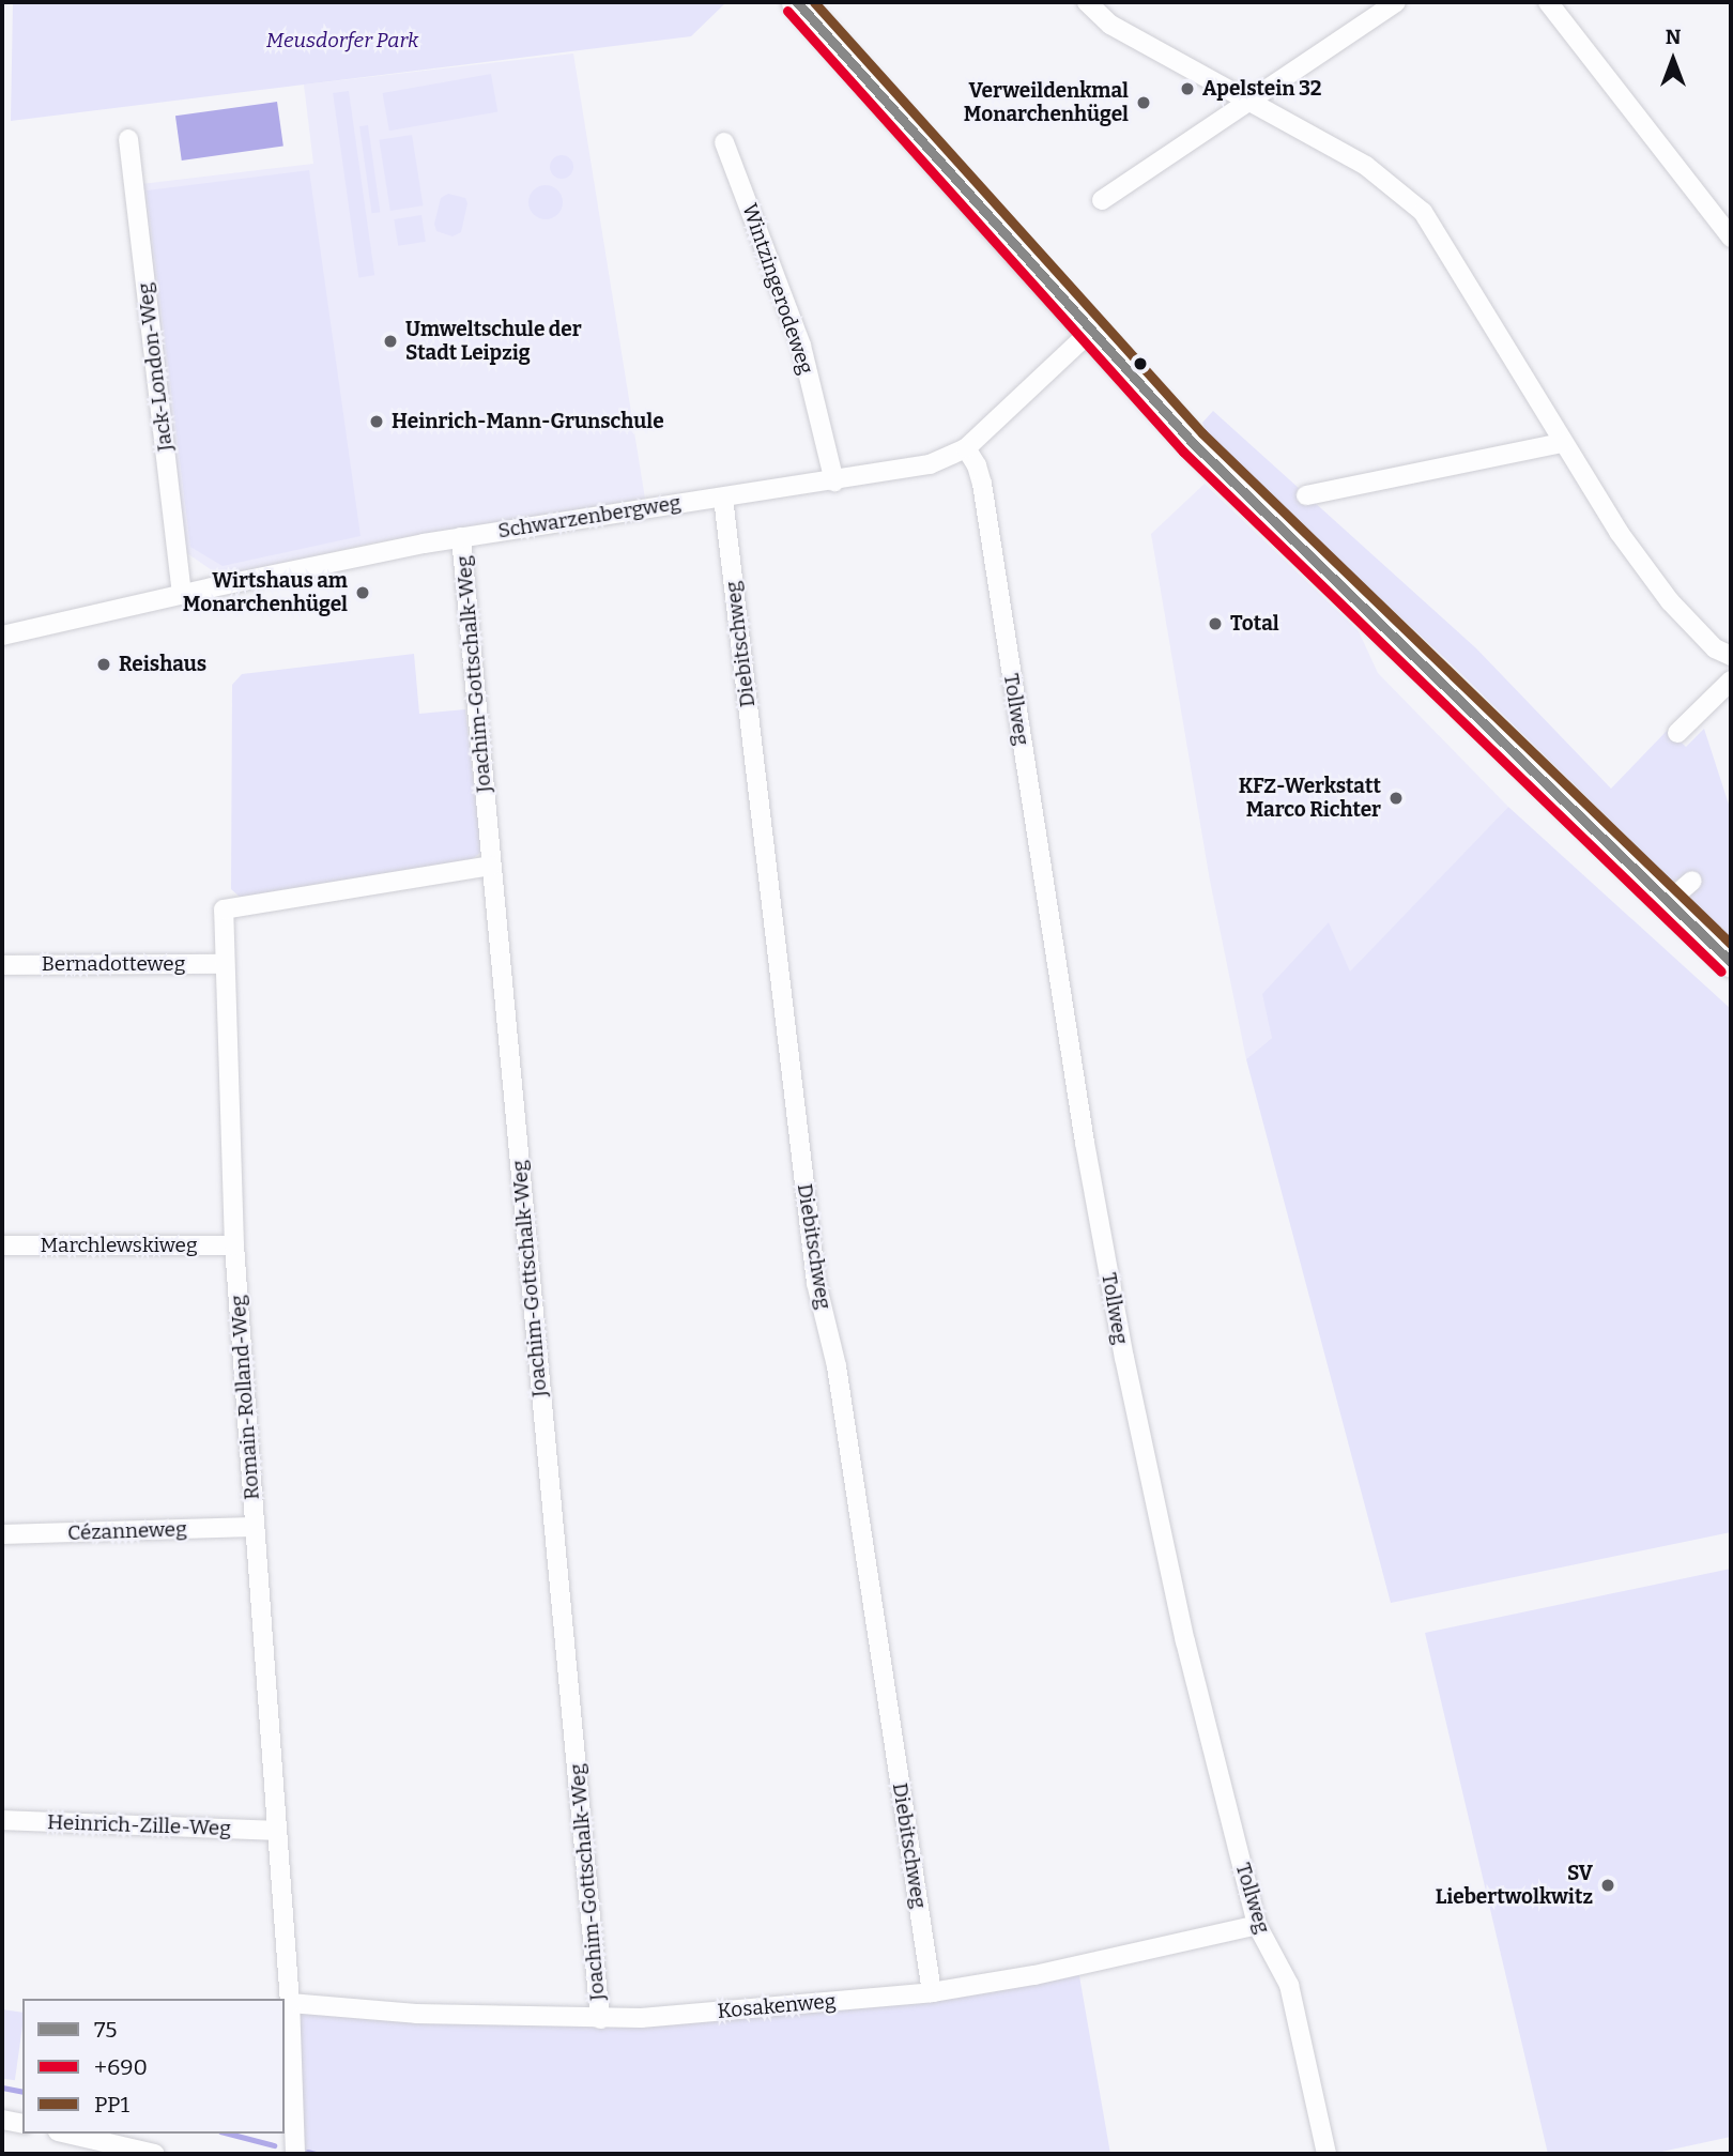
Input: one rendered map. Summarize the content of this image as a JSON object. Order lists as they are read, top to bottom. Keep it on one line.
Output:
{"streets":{"street":["Wintzingerodeweg","Jack-London-Weg","Schwarzenbergweg","Diebitschweg","Joachim-Gottschalk-Weg","Tollweg","Bernadotteweg","Marchlewskiweg","Romain-Rolland-Weg","Cézanneweg","Heinrich-Zille-Weg","Kosakenweg"]},"crossings":[["Wintzingerodeweg","Schwarzenbergweg"],["Jack-London-Weg","Schwarzenbergweg"],["Schwarzenbergweg","Diebitschweg"],["Schwarzenbergweg","Joachim-Gottschalk-Weg"],["Schwarzenbergweg","Tollweg"],["Diebitschweg","Kosakenweg"],["Joachim-Gottschalk-Weg","Romain-Rolland-Weg"],["Joachim-Gottschalk-Weg","Kosakenweg"],["Tollweg","Kosakenweg"],["Bernadotteweg","Romain-Rolland-Weg"],["Marchlewskiweg","Romain-Rolland-Weg"],["Romain-Rolland-Weg","Cézanneweg"],["Romain-Rolland-Weg","Heinrich-Zille-Weg"],["Romain-Rolland-Weg","Kosakenweg"]],"parks":["Meusdorfer Park"],"places":["Apelstein 32","Verweildenkmal Monarchenhügel","Umweltschule der Stadt Leipzig","Heinrich-Mann-Grunschule","Wirtshaus am Monarchenhügel","Total","Reishaus","KFZ-Werkstatt Marco Richter","SV Liebertwolkwitz"],"lines":["transit line 75","transit line PP1","transit line +690"],"legend":["75","+690","PP1"],"north":"top"}
